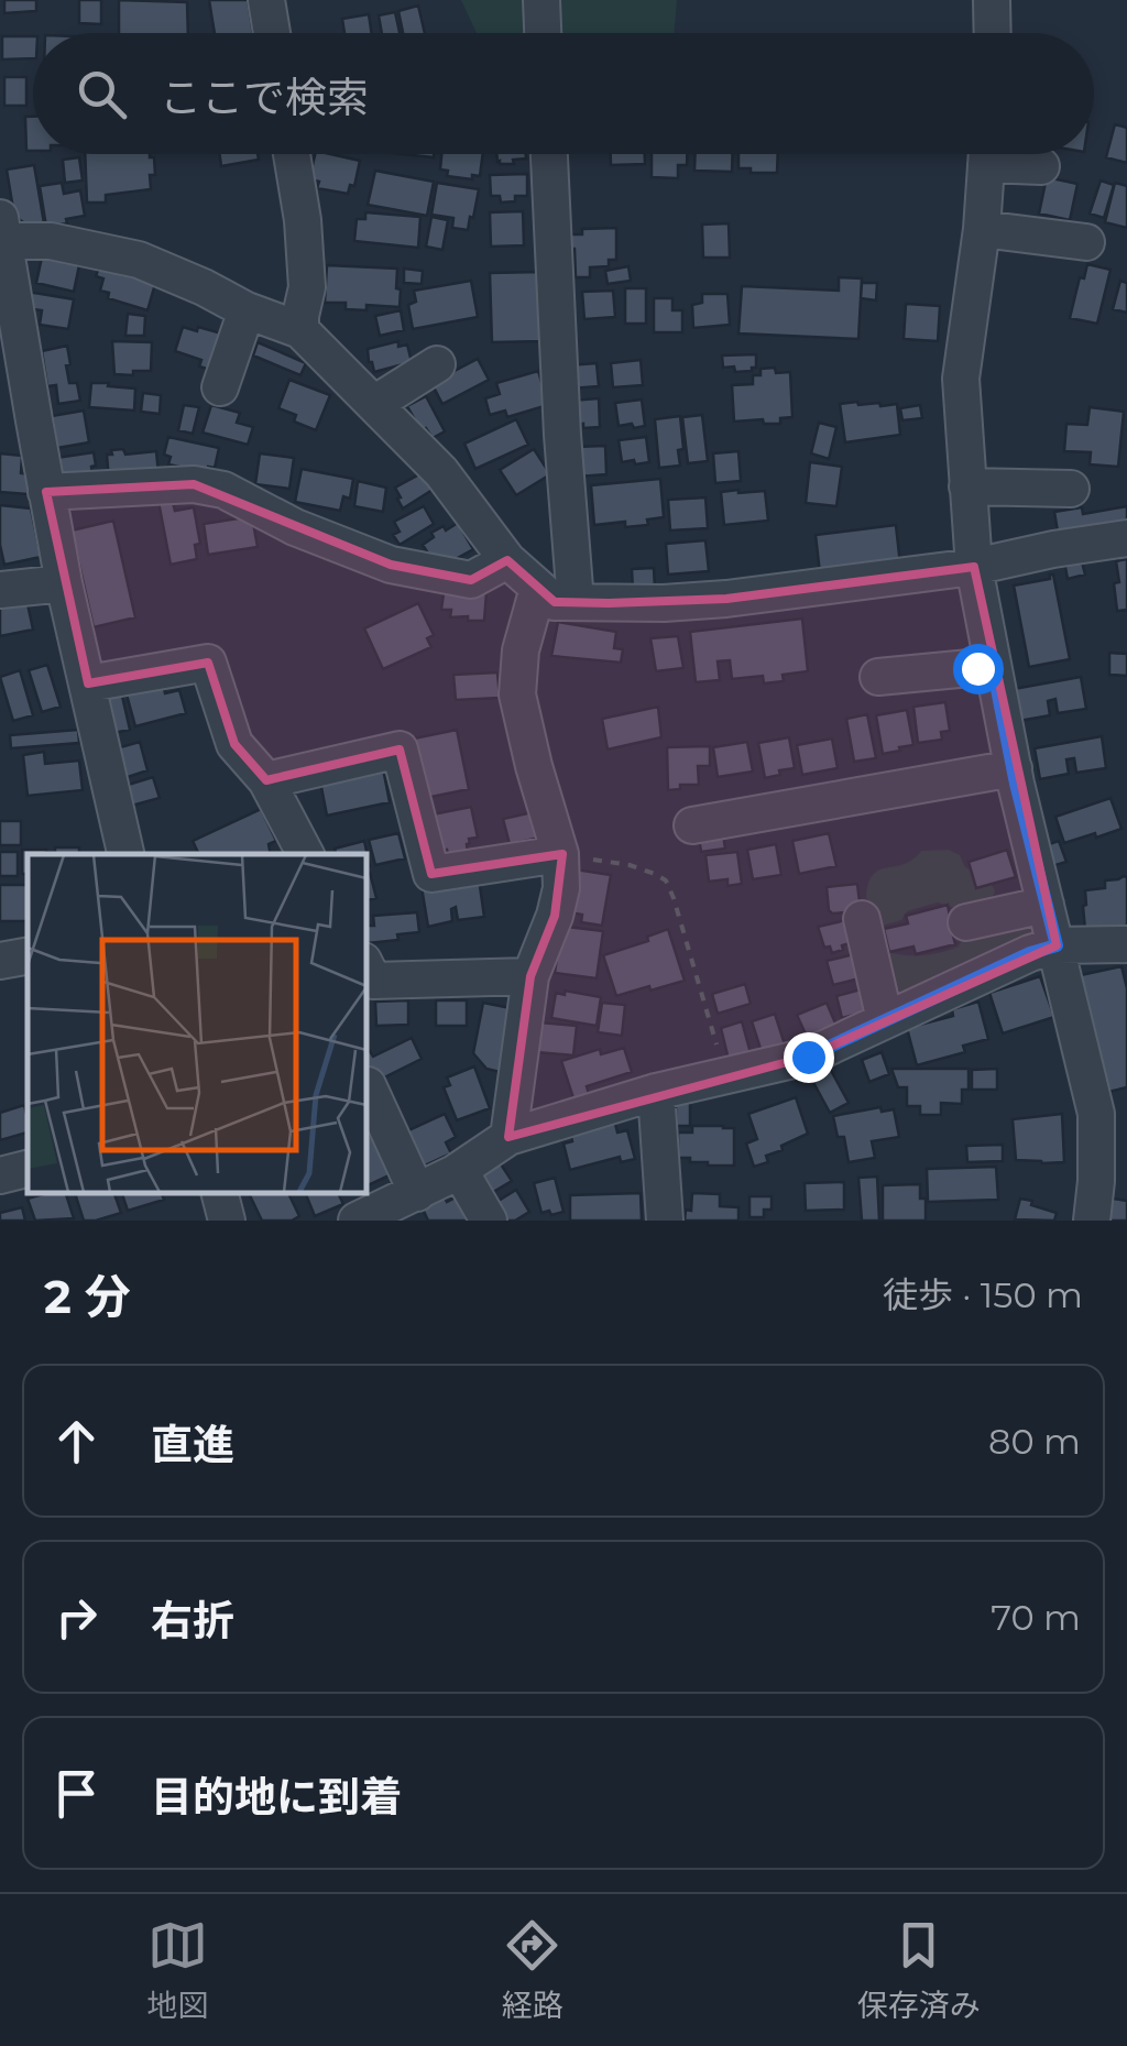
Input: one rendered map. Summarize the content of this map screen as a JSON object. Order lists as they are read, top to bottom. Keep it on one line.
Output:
{"page":{"search":"ここで検索","heading":["2 分","徒歩 · 150 m"],"list":[["直進","80 m"],["右折","70 m"],"目的地に到着"],"nav":["地図","経路","保存済み"]}}
